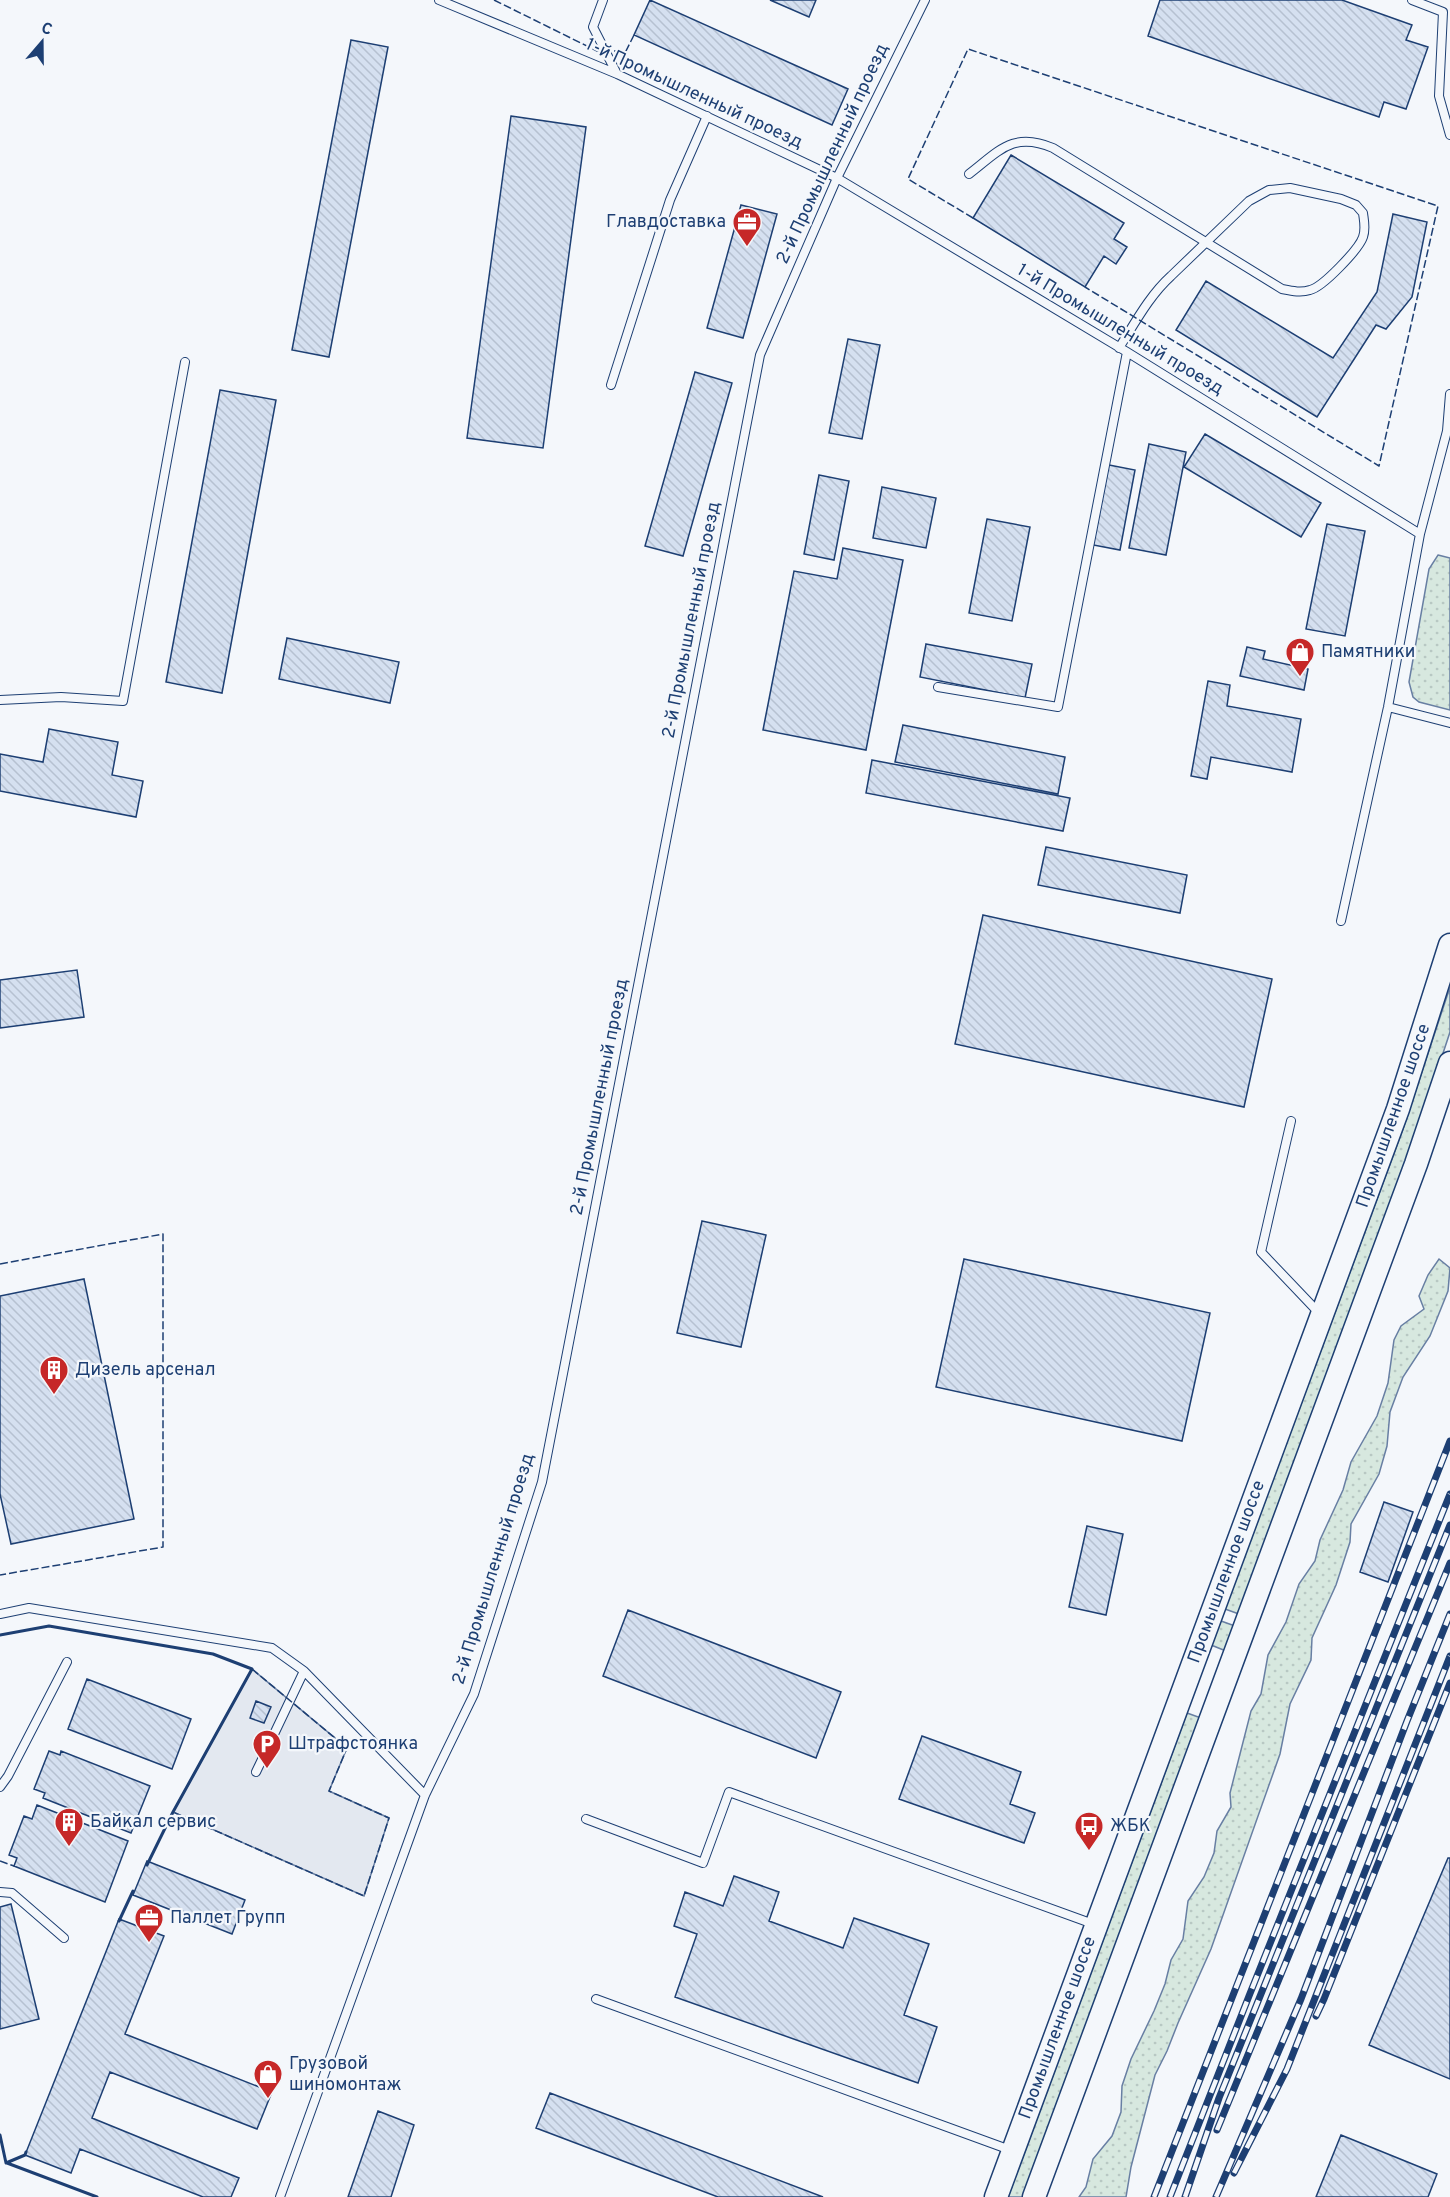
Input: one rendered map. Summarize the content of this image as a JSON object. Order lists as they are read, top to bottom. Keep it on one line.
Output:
{"streets":{"main road":["Промышленное шоссе"],"lane":["1-й Промышленный проезд","2-й Промышленный проезд"]},"crossings":[["1-й Промышленный проезд","2-й Промышленный проезд"]],"places":{"office":["Главдоставка","Паллет Групп"],"shop":["Памятники","Грузовой шиномонтаж"],"building":["Дизель арсенал","Байкал сервис"],"parking":["Штрафстоянка"],"bus stop":["ЖБК"]},"north":"top"}
